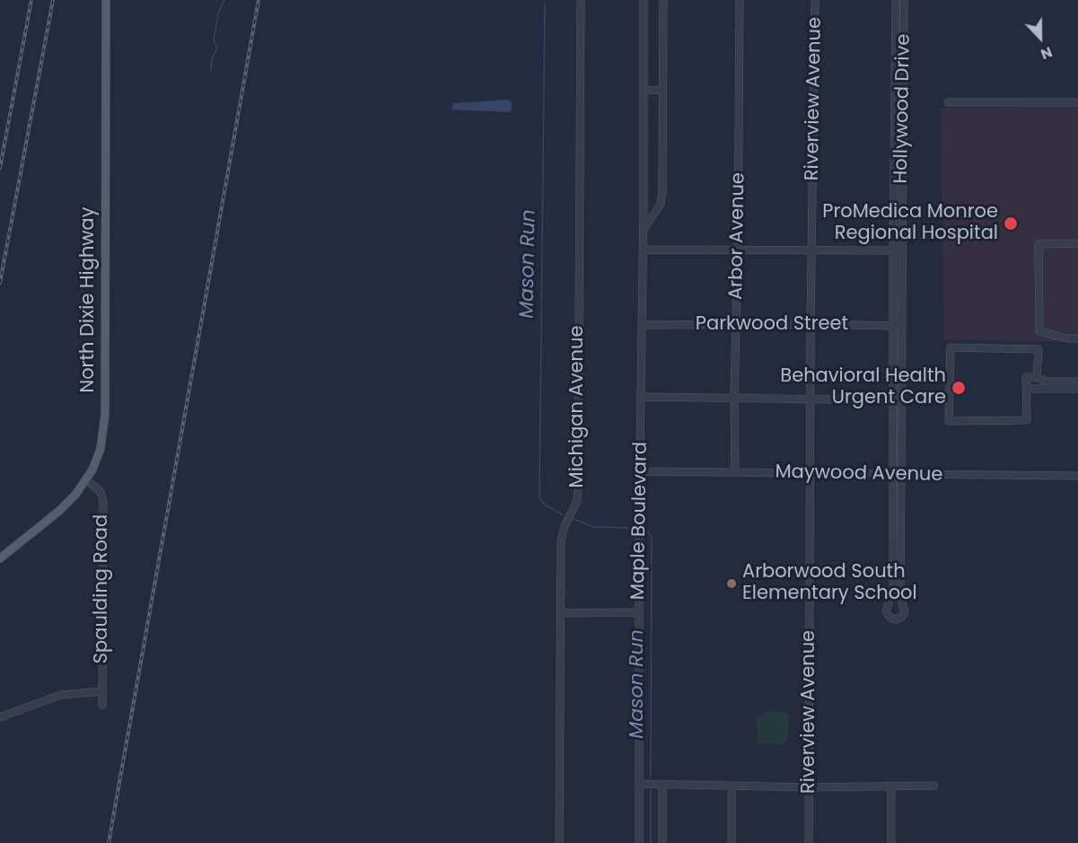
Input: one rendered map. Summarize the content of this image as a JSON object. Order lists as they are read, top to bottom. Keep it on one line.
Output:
{"streets":{"main road":["North Dixie Highway"],"street":["Riverview Avenue","Hollywood Drive","Arbor Avenue","Parkwood Street","Michigan Avenue","Maywood Avenue","Maple Boulevard","Spaulding Road"]},"crossings":[["Riverview Avenue","Parkwood Street"],["Riverview Avenue","Maywood Avenue"],["Hollywood Drive","Parkwood Street"],["Hollywood Drive","Maywood Avenue"],["Arbor Avenue","Parkwood Street"],["Arbor Avenue","Maywood Avenue"],["North Dixie Highway","Spaulding Road"],["Parkwood Street","Maple Boulevard"],["Maywood Avenue","Maple Boulevard"]],"water":["Mason Run"],"places":["ProMedica Monroe Regional Hospital","Behavioral Health Urgent Care","Arborwood South Elementary School"],"north":"bottom"}
